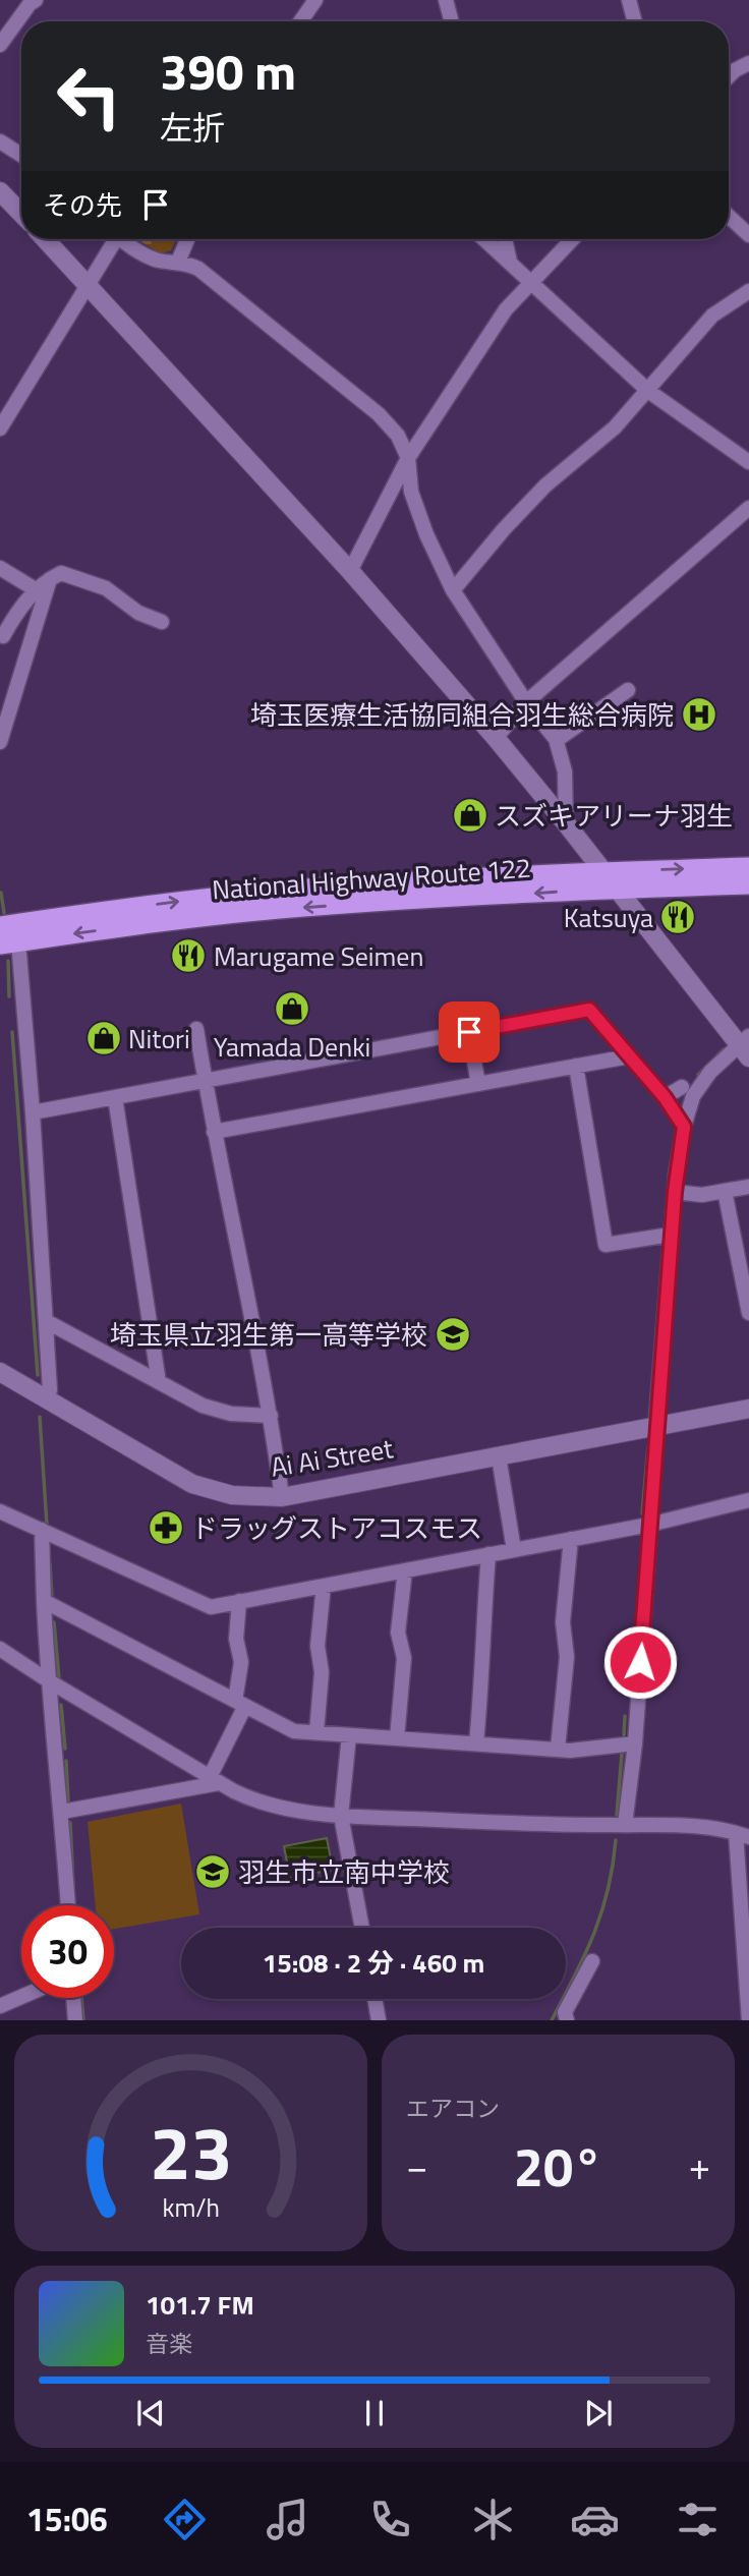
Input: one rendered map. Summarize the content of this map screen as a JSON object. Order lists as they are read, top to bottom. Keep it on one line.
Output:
{"streets":{"highway":["National Highway Route 122"],"street":["Ai Ai Street"]},"places":{"hospital":["埼玉医療生活協同組合羽生総合病院"],"shop":["スズキアリーナ羽生","Yamada Denki","Nitori"],"restaurant":["Katsuya","Marugame Seimen"],"school or university":["埼玉県立羽生第一高等学校","羽生市立南中学校"],"pharmacy":["ドラッグストアコスモス"]},"page":{"turn":["390 m","左折"],"then":"その先","limit":"30","trip":"15:08 · 2 分 · 460 m","tile":"エアコン","heat":["−","20°","+"],"song":["101.7 FM","音楽"],"tabs":"15:06","gauge":["23","km/h"]}}
